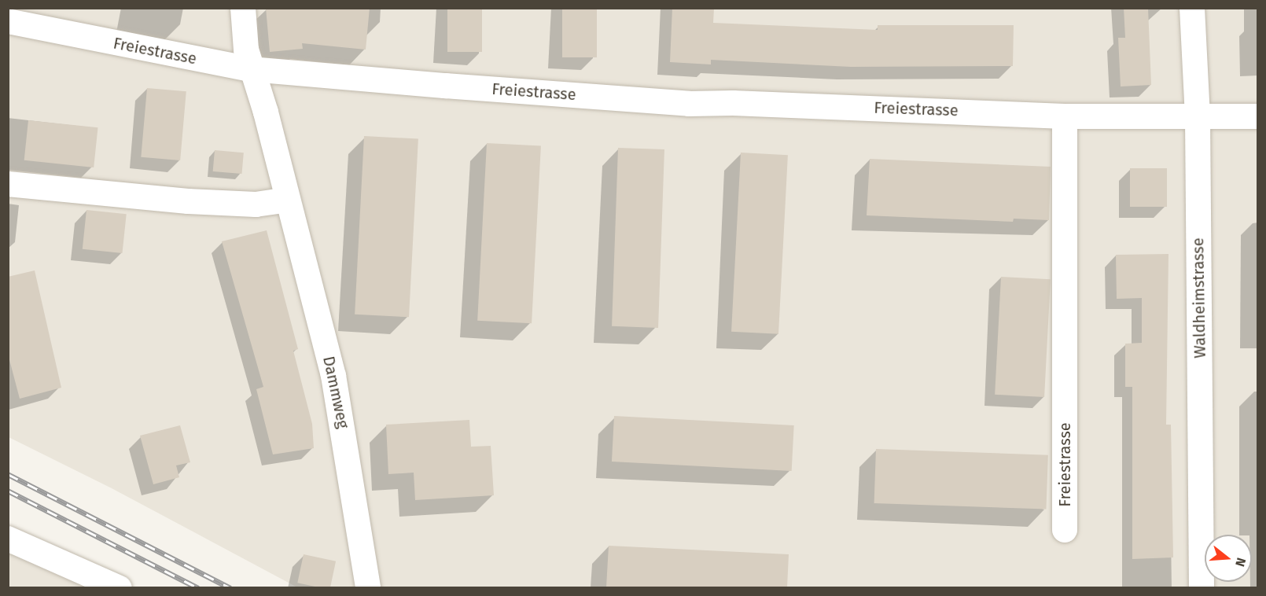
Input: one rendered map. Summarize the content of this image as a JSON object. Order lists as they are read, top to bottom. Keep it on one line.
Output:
{"streets":{"street":["Freiestrasse","Waldheimstrasse","Dammweg"]},"crossings":[["Freiestrasse","Waldheimstrasse"],["Freiestrasse","Dammweg"]],"north":"right"}
